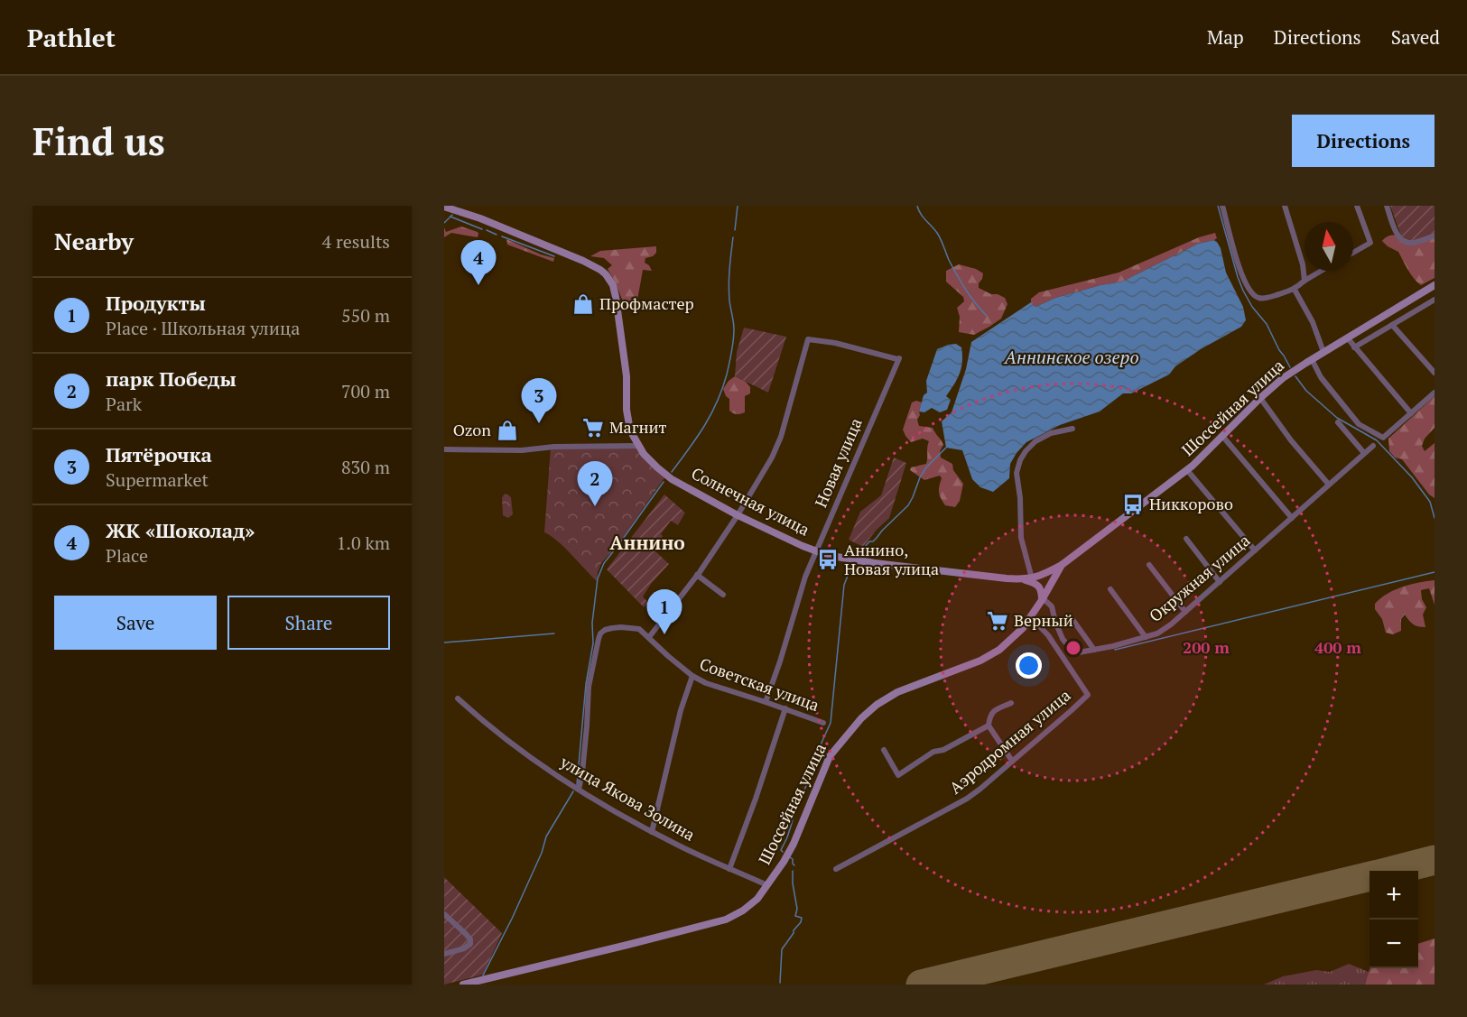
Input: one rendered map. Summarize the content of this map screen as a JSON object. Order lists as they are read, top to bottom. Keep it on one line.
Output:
{"streets":{"main road":["Шоссейная улица","Солнечная улица"],"street":["Новая улица","Окружная улица","Советская улица","Аэродромная улица","улица Якова Золина"]},"crossings":[["Шоссейная улица","Солнечная улица"],["Шоссейная улица","Окружная улица"],["Шоссейная улица","Аэродромная улица"],["Шоссейная улица","улица Якова Золина"],["Новая улица","Солнечная улица"],["Новая улица","Советская улица"],["Советская улица","улица Якова Золина"]],"districts":["Аннино"],"water":["Аннинское озеро"],"places":{"shop":["Профмастер","Ozon"],"supermarket":["Магнит","Верный"],"bus stop":["Никкорово","Аннино, Новая улица"]},"north":"top","page":{"header":"Pathlet","nav":["Map","Directions","Saved"],"buttons":["Directions",["Save","Share"]],"title":"Find us","heading":["Nearby","4 results"],"pins":["4","3","2","1"],"list":[{"mark":"1","name":"Продукты","note":"Place · Школьная улица","value":"550 m"},{"mark":"2","name":"парк Победы","note":"Park","value":"700 m"},{"mark":"3","name":"Пятёрочка","note":"Supermarket","value":"830 m"},{"mark":"4","name":"ЖК «Шоколад»","note":"Place","value":"1.0 km"}],"map_buttons":["+","−"]},"rings":["200 m","400 m"]}
